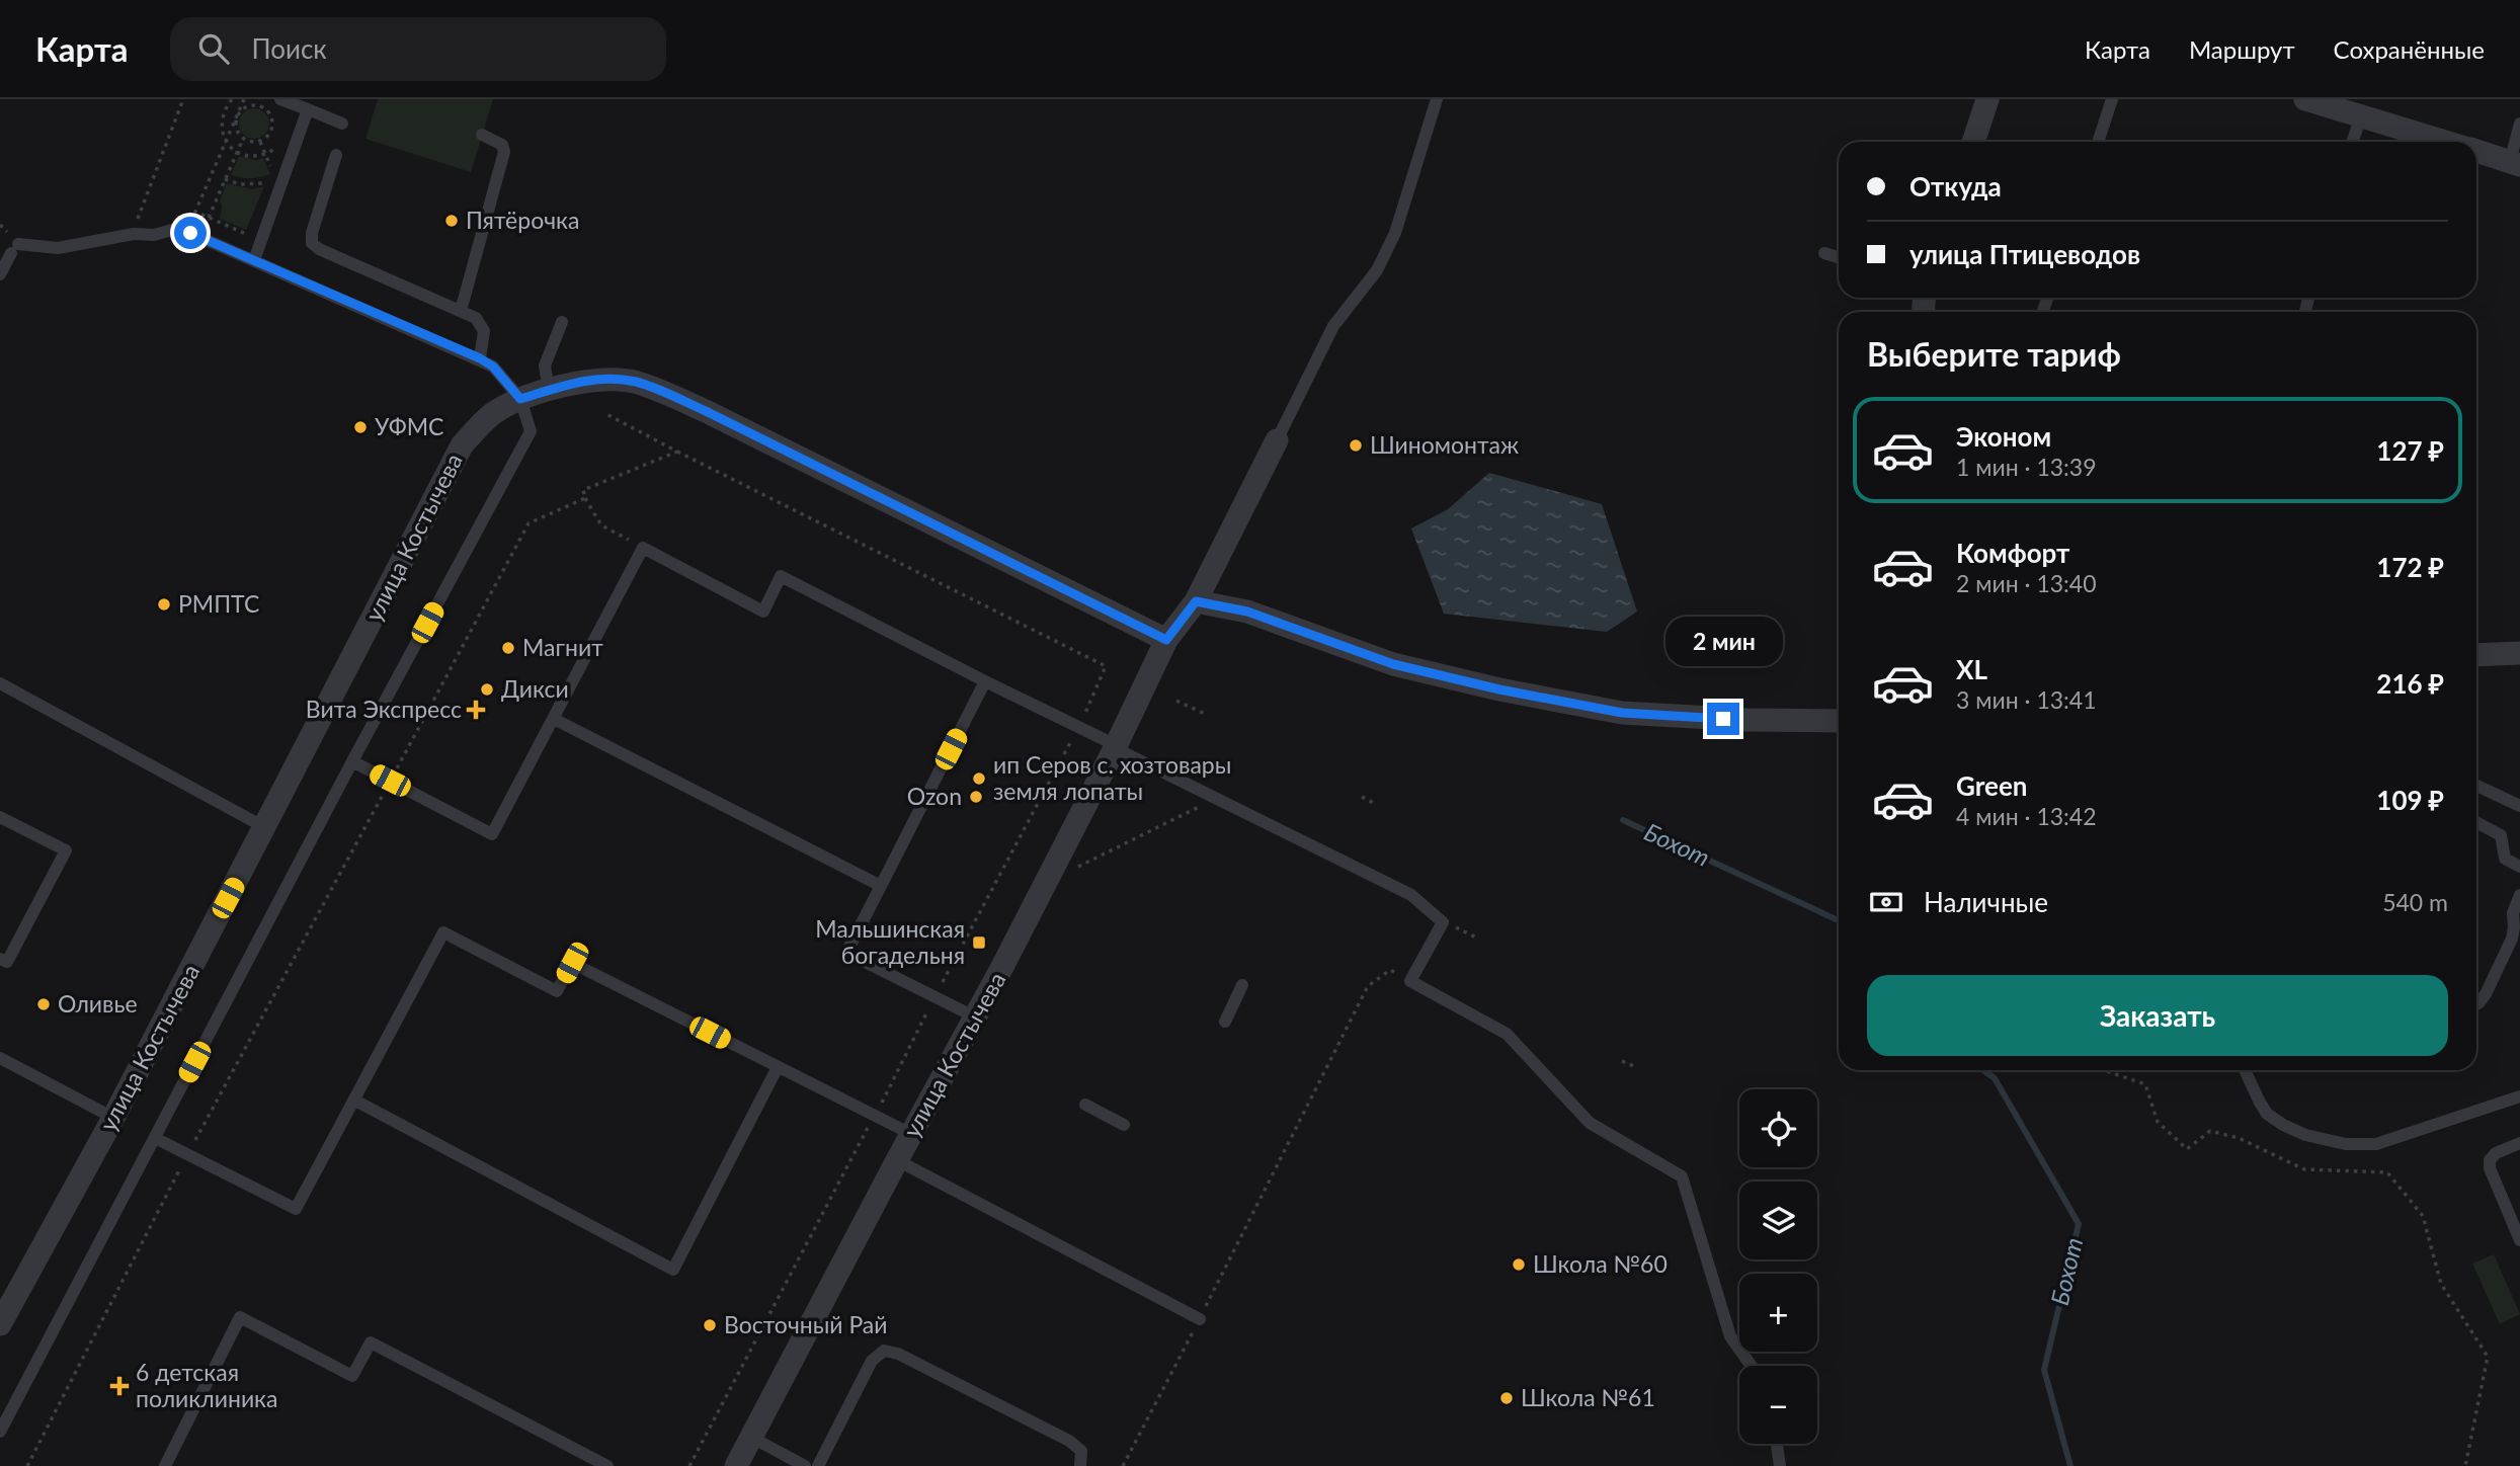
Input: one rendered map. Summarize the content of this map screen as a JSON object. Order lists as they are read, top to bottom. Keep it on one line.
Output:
{"streets":{"street":["улица Костычева"]},"water":["Бохот"],"places":{"other":["Пятёрочка","УФМС","Шиномонтаж","РМПТС","Магнит","Дикси","ип Серов с. хозтовары земля лопаты","Ozon","Оливье","Школа №60","Восточный Рай","Школа №61"],"health":["Вита Экспресс","6 детская поликлиника"],"transit":["Мальшинская богадельня"]},"page":{"header":"Карта","search":"Поиск","nav":["Карта","Маршрут","Сохранённые"],"banner":["Откуда","улица Птицеводов"],"heading":"Выберите тариф","list":[{"name":"Эконом","note":"1 мин · 13:39","value":"127 ₽"},{"name":"Комфорт","note":"2 мин · 13:40","value":"172 ₽"},{"name":"XL","note":"3 мин · 13:41","value":"216 ₽"},{"name":"Green","note":"4 мин · 13:42","value":"109 ₽"}],"bubble":"2 мин","pay":["Наличные","540 m"],"buttons":"Заказать","map_buttons":["+","−"]}}
